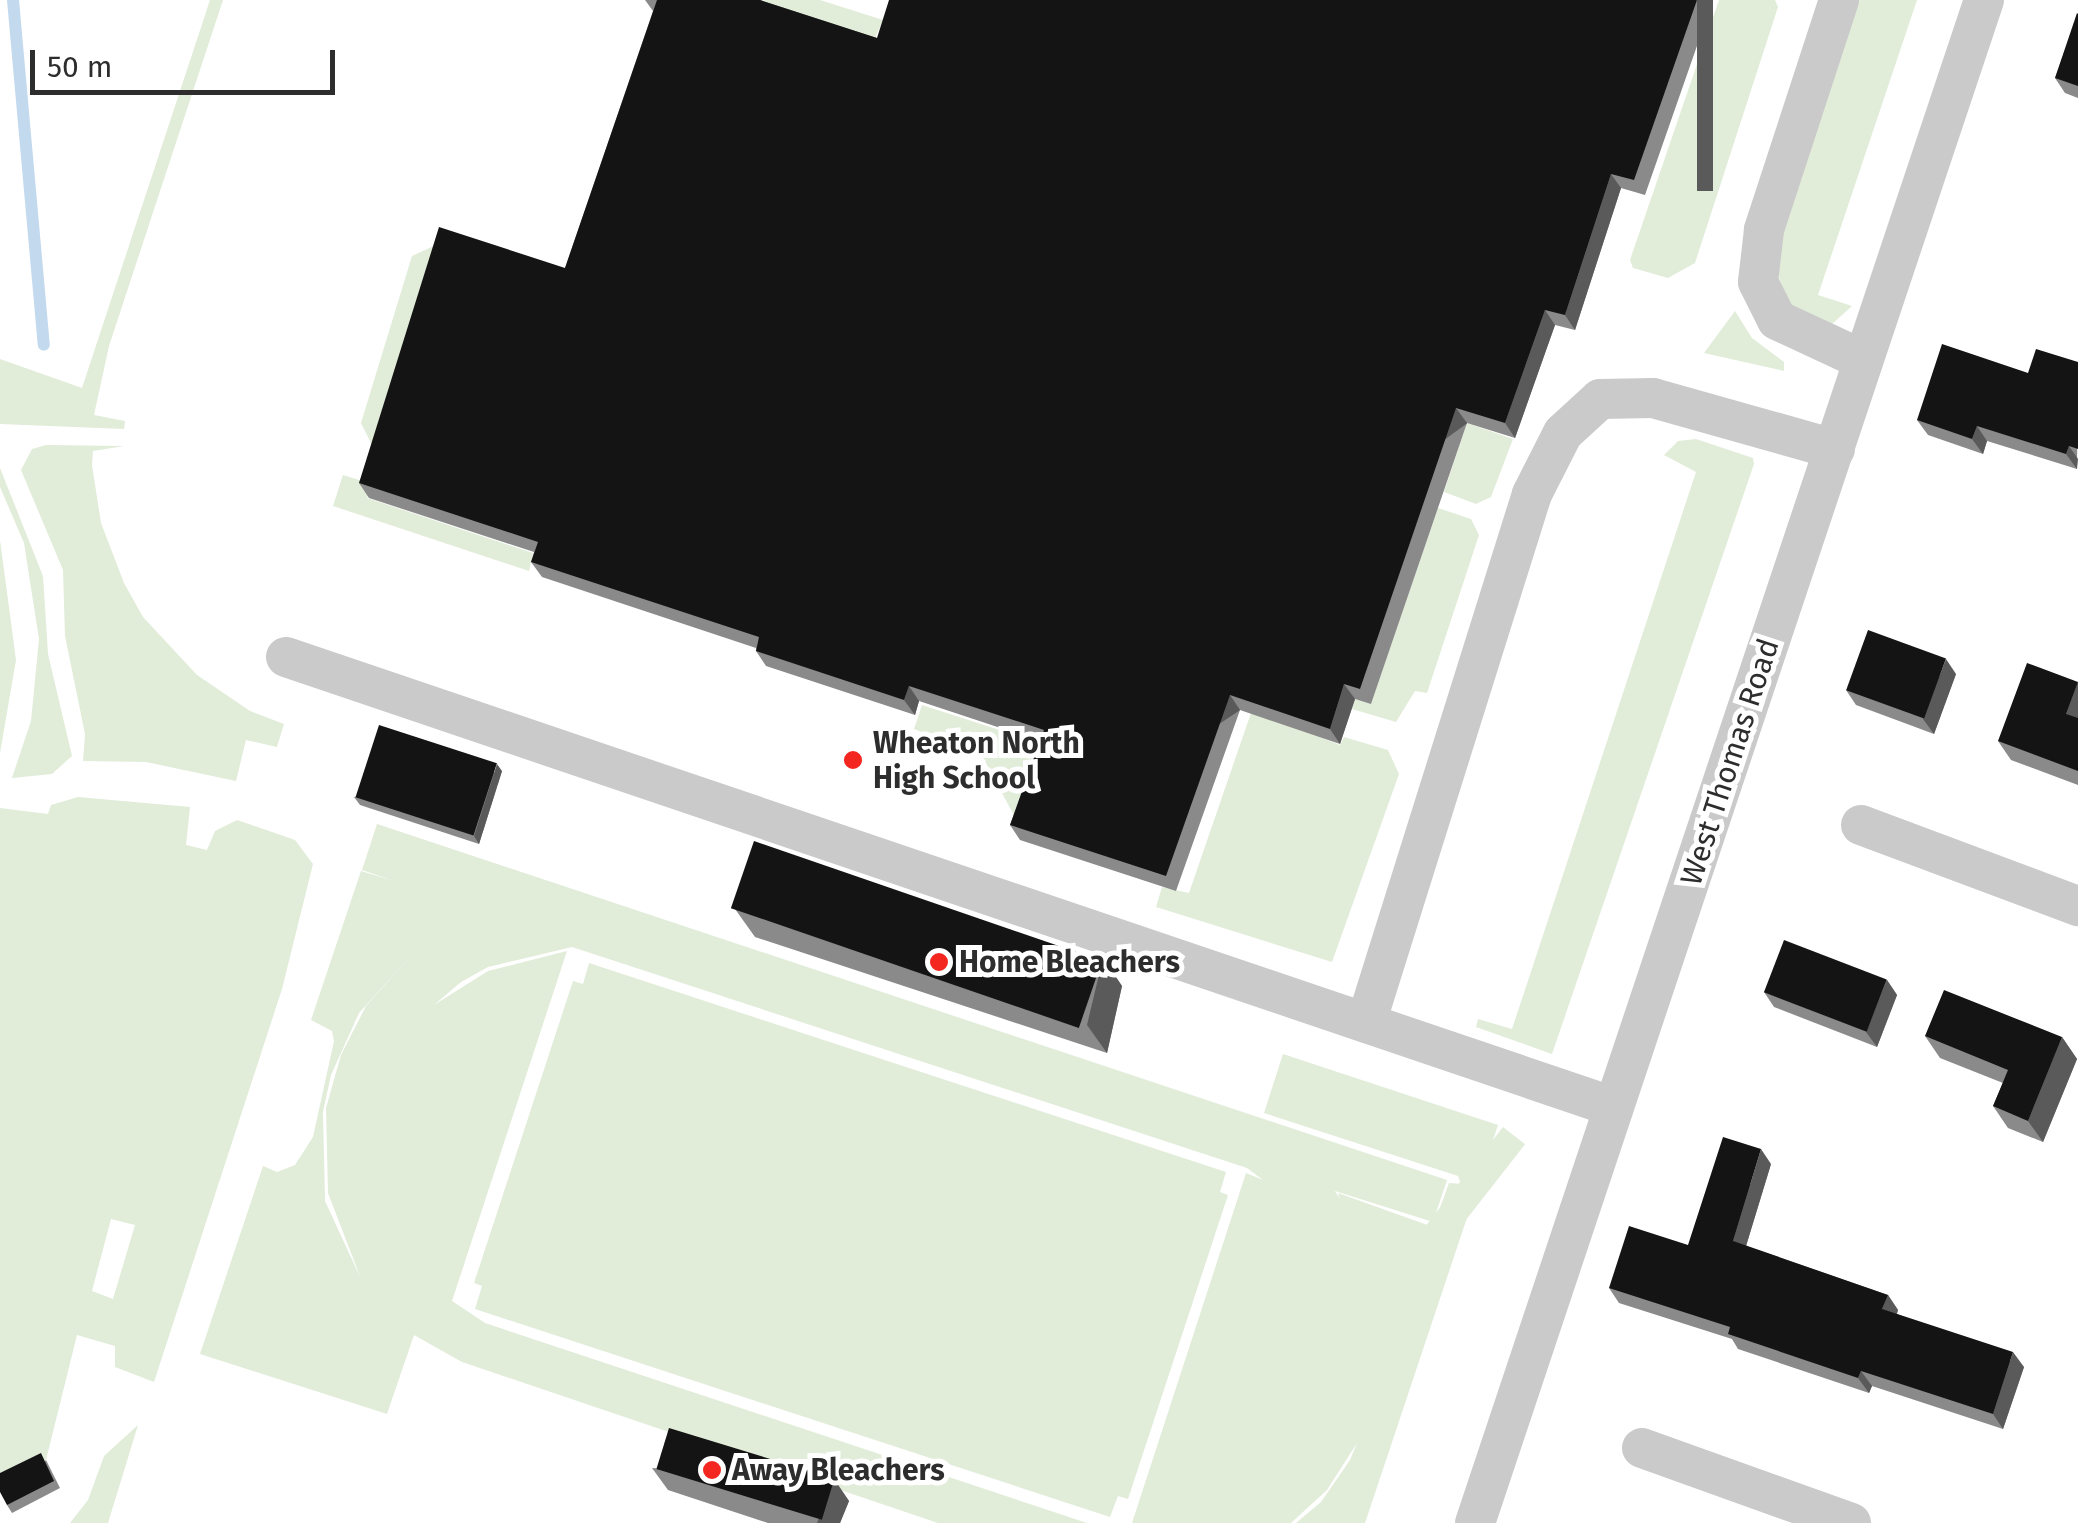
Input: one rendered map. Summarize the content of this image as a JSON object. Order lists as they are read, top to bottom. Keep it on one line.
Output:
{"streets":{"street":["West Thomas Road"]},"places":["Wheaton North High School","Home Bleachers","Away Bleachers"],"scale_bar":"50 m"}
